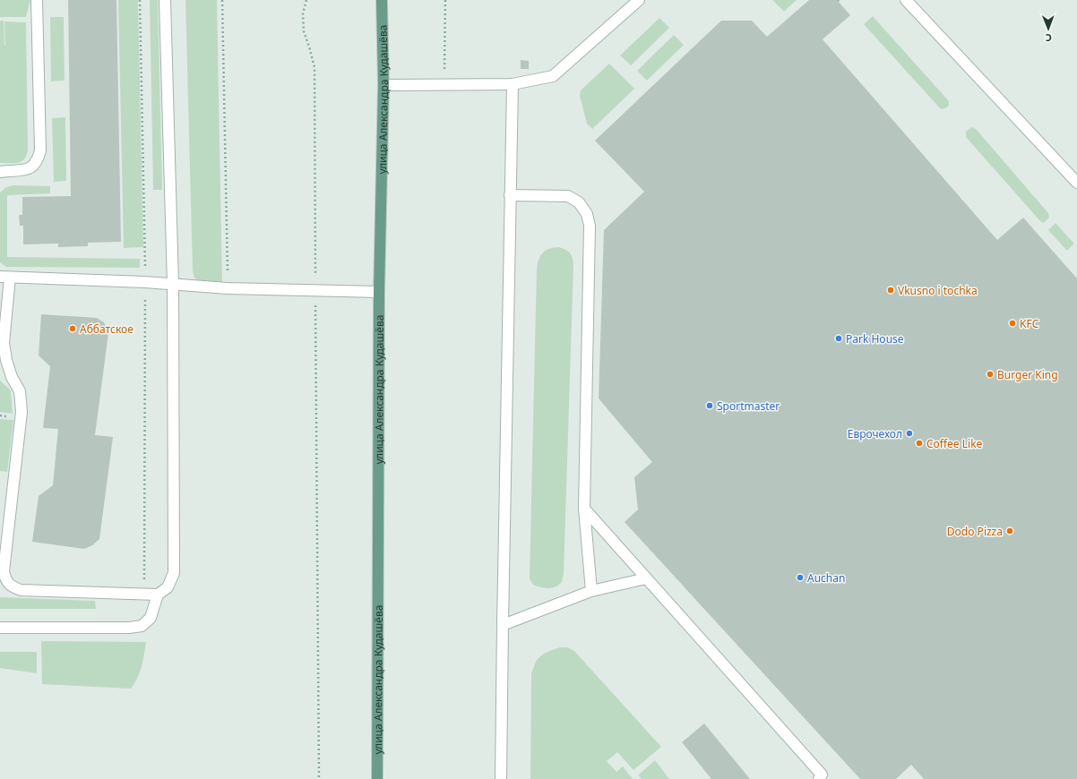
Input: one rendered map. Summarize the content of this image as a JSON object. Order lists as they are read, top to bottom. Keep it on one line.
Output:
{"streets":{"main road":["улица Александра Кудашёва"]},"places":["Vkusno i tochka","KFC","Аббатское","Park House","Burger King","Sportmaster","Еврочехол","Coffee Like","Dodo Pizza","Auchan"],"north":"bottom"}
